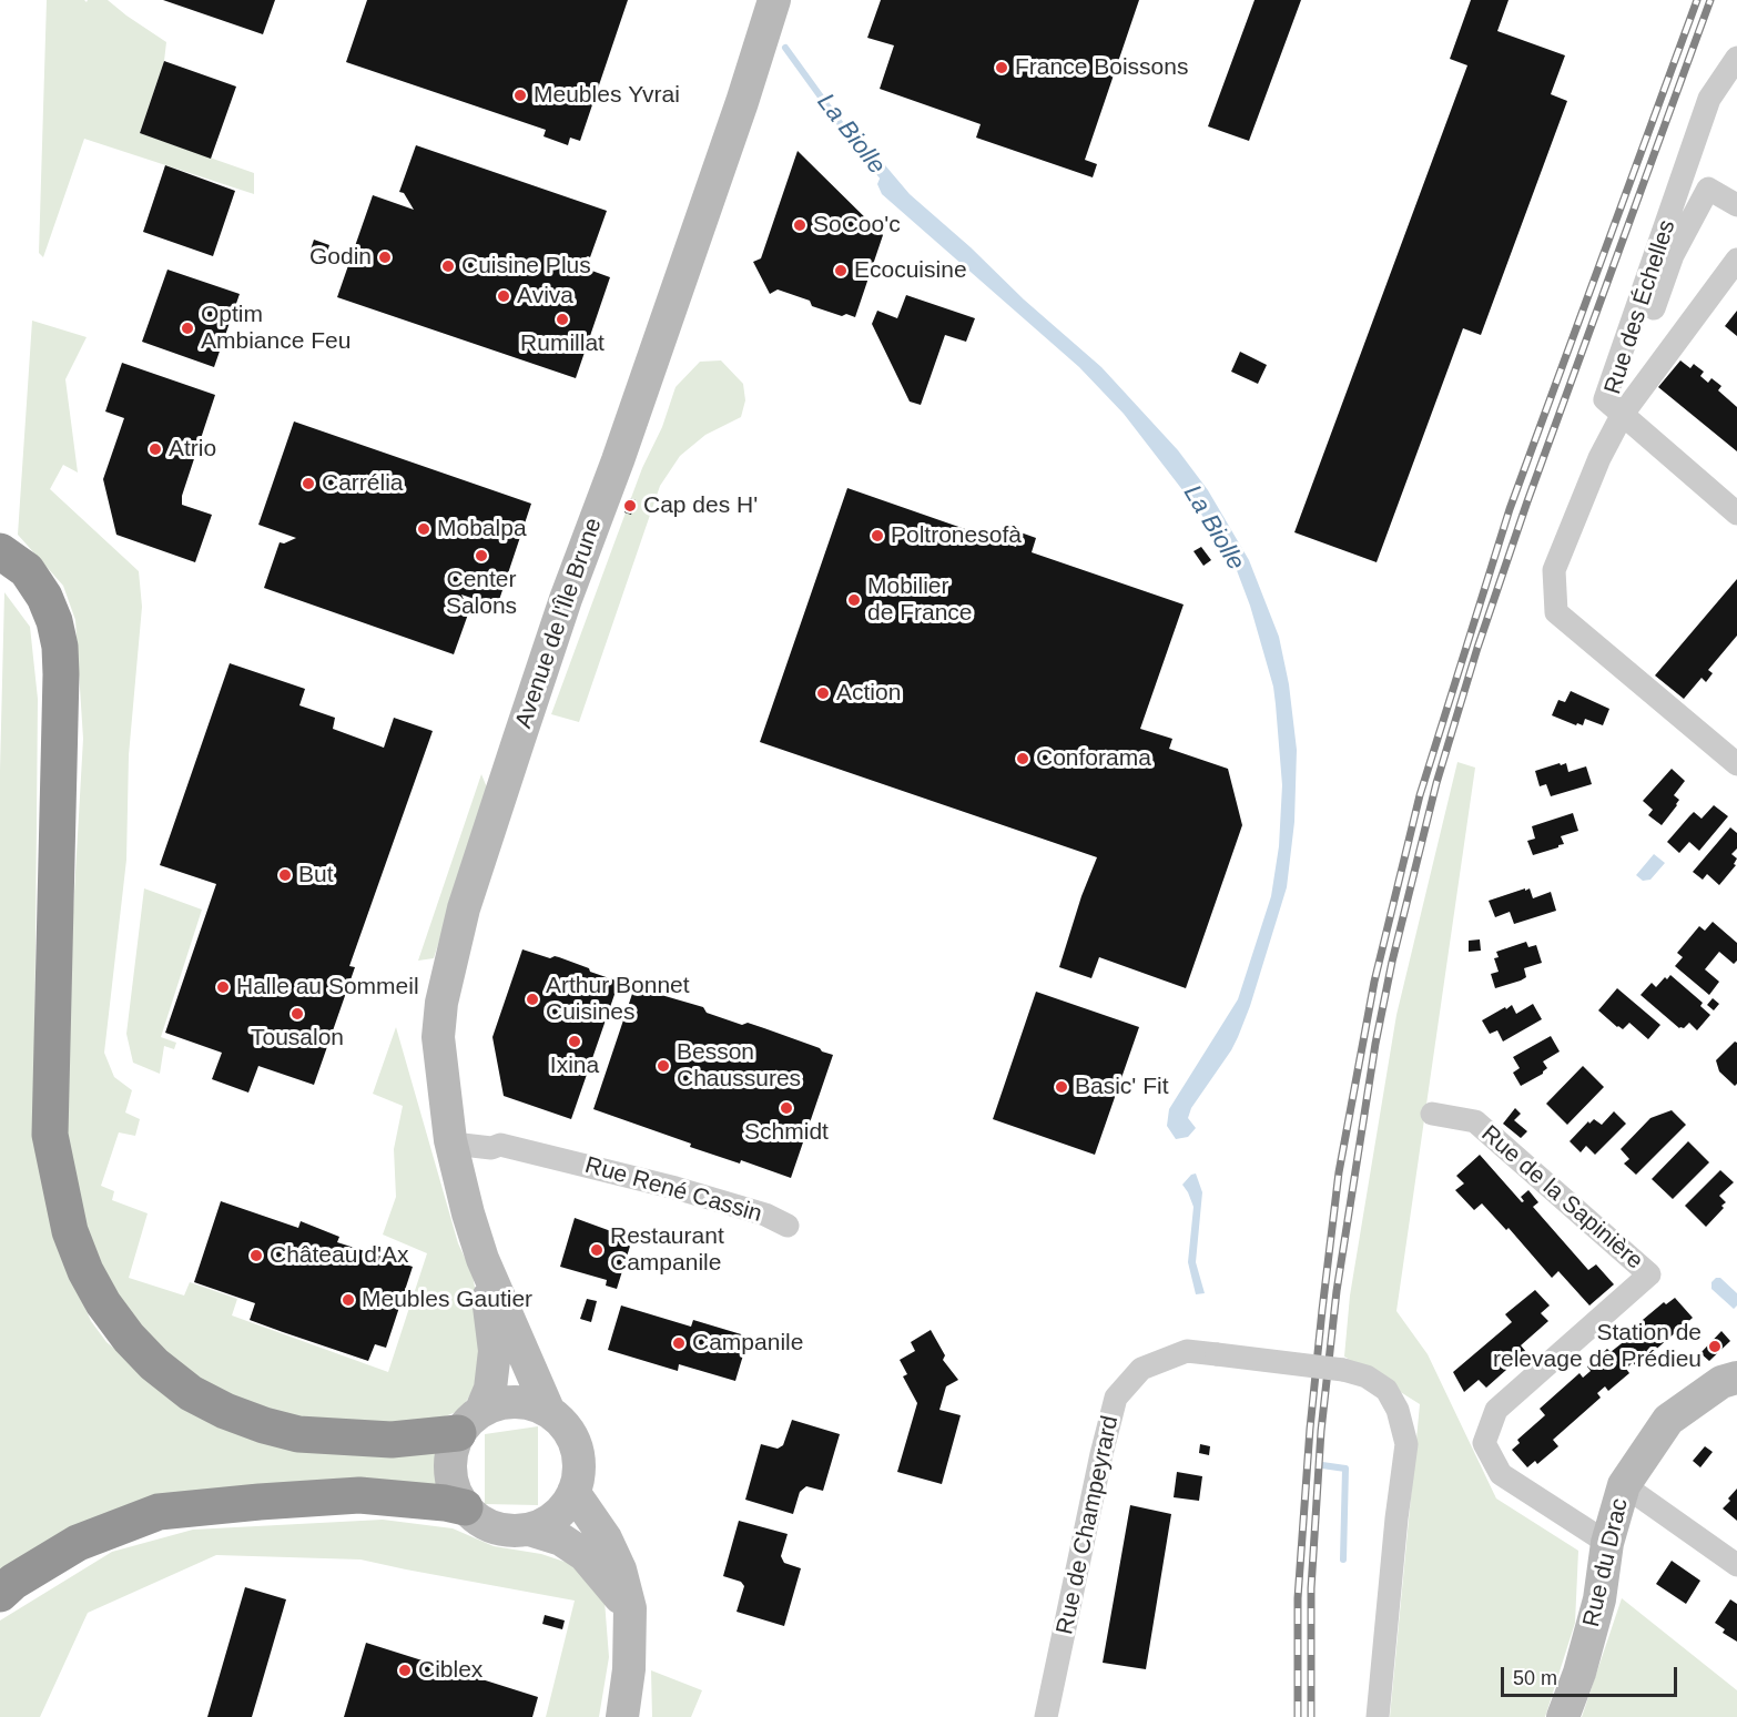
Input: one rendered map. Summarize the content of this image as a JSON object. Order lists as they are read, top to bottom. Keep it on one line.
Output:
{"streets":{"street":["Rue des Échelles","Avenue de l'Île Brune","Rue René Cassin","Rue de la Sapinière","Rue de Champeyrard","Rue du Drac"]},"crossings":[["Avenue de l'Île Brune","Rue René Cassin"],["Rue de la Sapinière","Rue du Drac"]],"water":["La Biolle"],"places":["France Boissons","Meubles Yvrai","SoCoo'c","Godin","Cuisine Plus","Ecocuisine","Aviva","Rumillat","Optim Ambiance Feu","Atrio","Carrélia","Cap des H'","Mobalpa","Poltronesofà","Center Salons","Mobilier de France","Action","Conforama","But","Halle au Sommeil","Arthur Bonnet Cuisines","Tousalon","Ixina","Besson Chaussures","Basic' Fit","Schmidt","Restaurant Campanile","Château d'Ax","Meubles Gautier","Campanile","Station de relevage de Prédieu","Ciblex"],"scale_bar":"50 m"}
